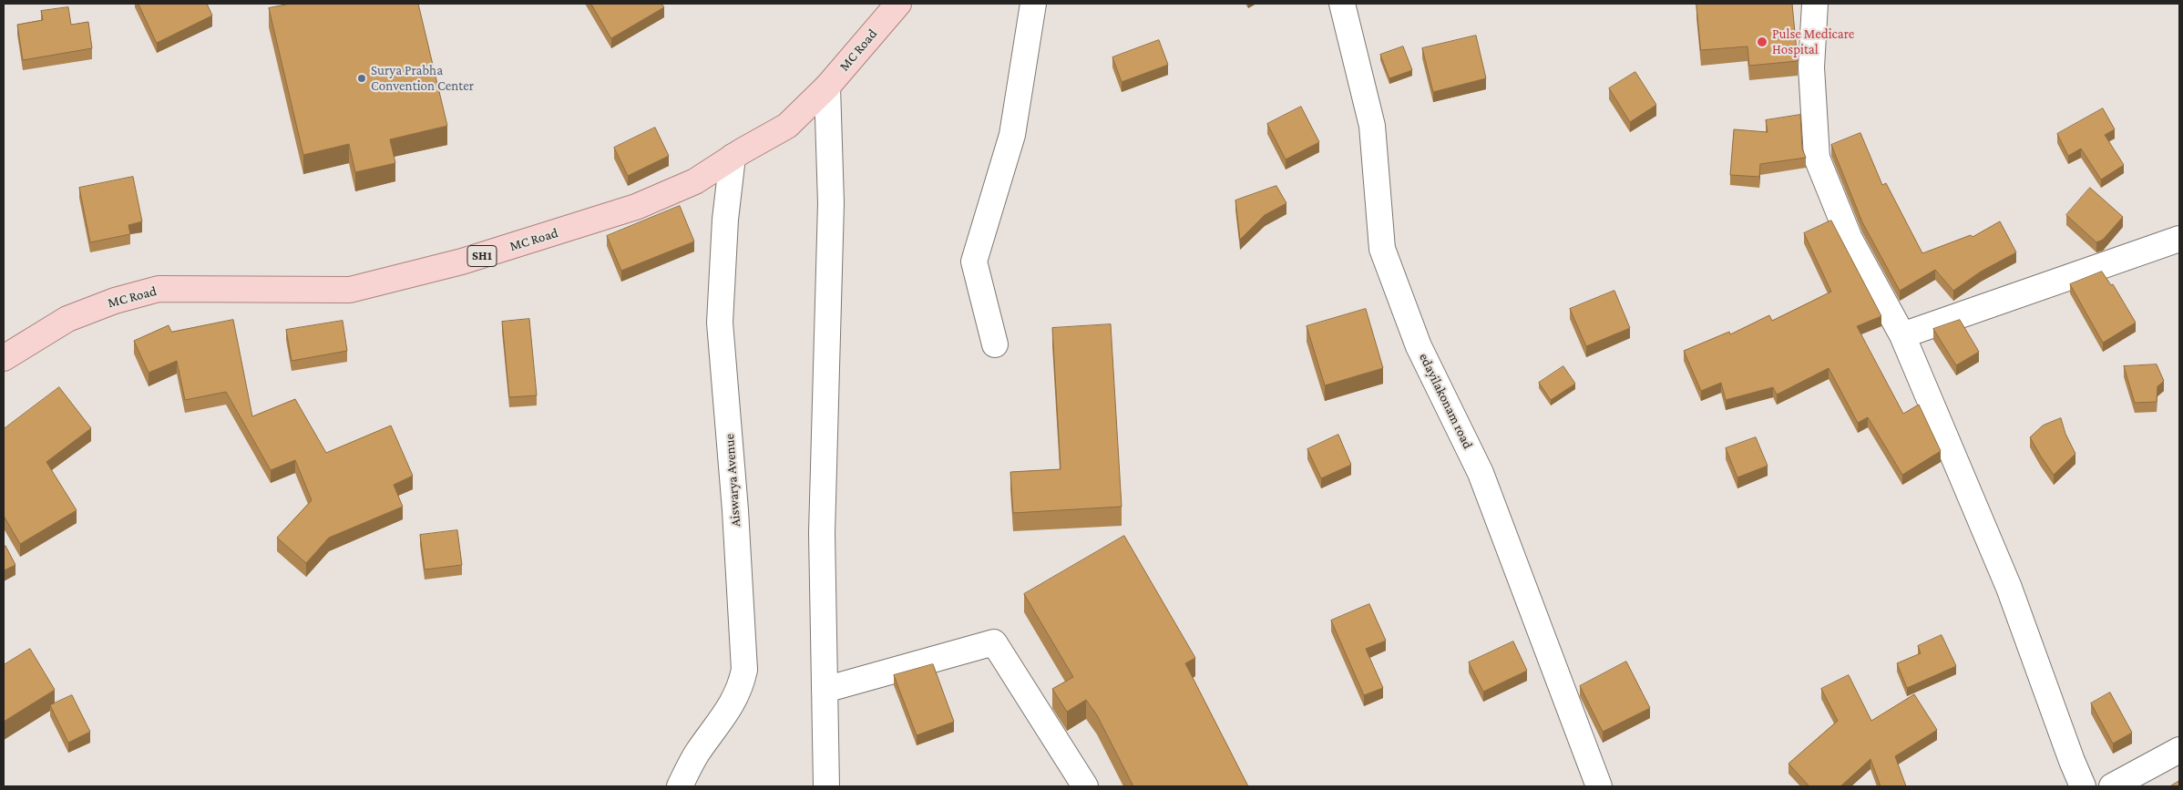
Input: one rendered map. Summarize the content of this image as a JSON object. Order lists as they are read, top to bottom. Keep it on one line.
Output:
{"streets":{"main road":["MC Road","SH1"],"street":["edayilakonam road","Aiswarya Avenue"]},"crossings":[["MC Road","Aiswarya Avenue"]],"places":["Pulse Medicare Hospital","Surya Prabha Convention Center"]}
